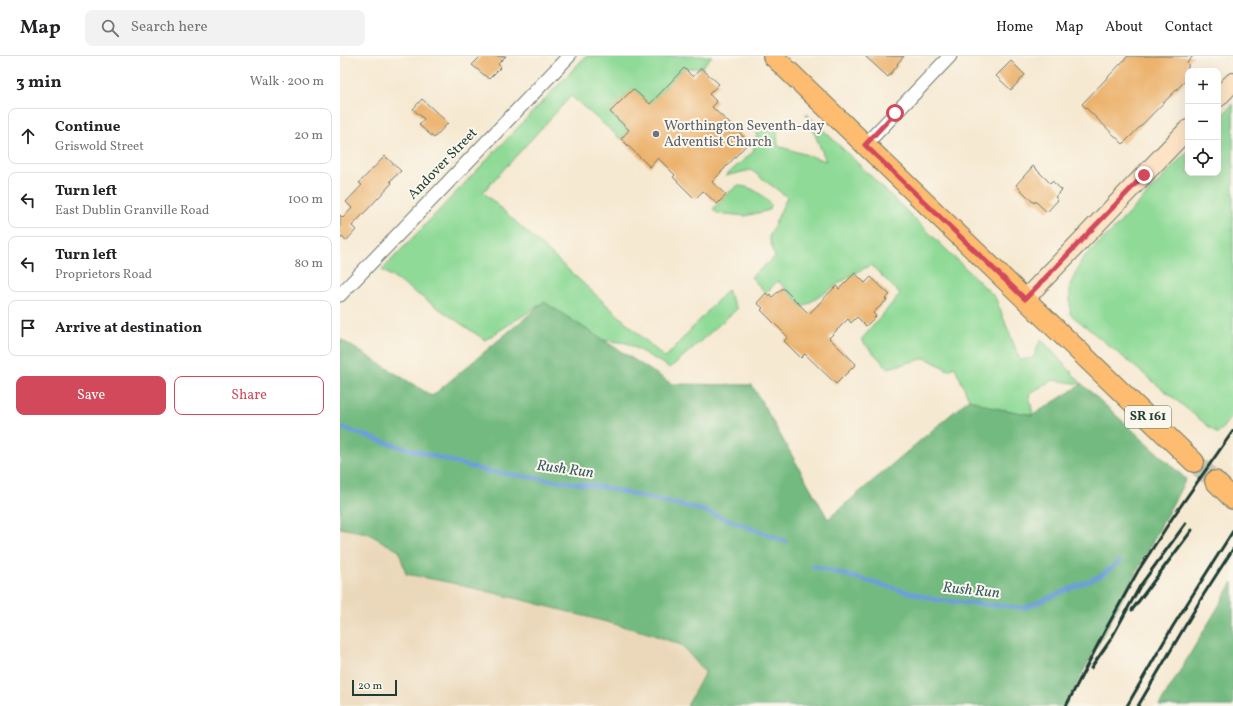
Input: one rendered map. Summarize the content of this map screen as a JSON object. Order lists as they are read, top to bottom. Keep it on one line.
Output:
{"streets":{"main road":["SR 161"],"street":["Andover Street"]},"water":["Rush Run"],"places":["Worthington Seventh-day Adventist Church"],"scale_bar":"20 m","page":{"header":"Map","search":"Search here","nav":["Home","Map","About","Contact"],"heading":["3 min","Walk · 200 m"],"map_buttons":["+","−"],"list":[["Continue","Griswold Street","20 m"],["Turn left","East Dublin Granville Road","100 m"],["Turn left","Proprietors Road","80 m"],"Arrive at destination"],"buttons":["Save","Share"],"scale":"20 m"}}
